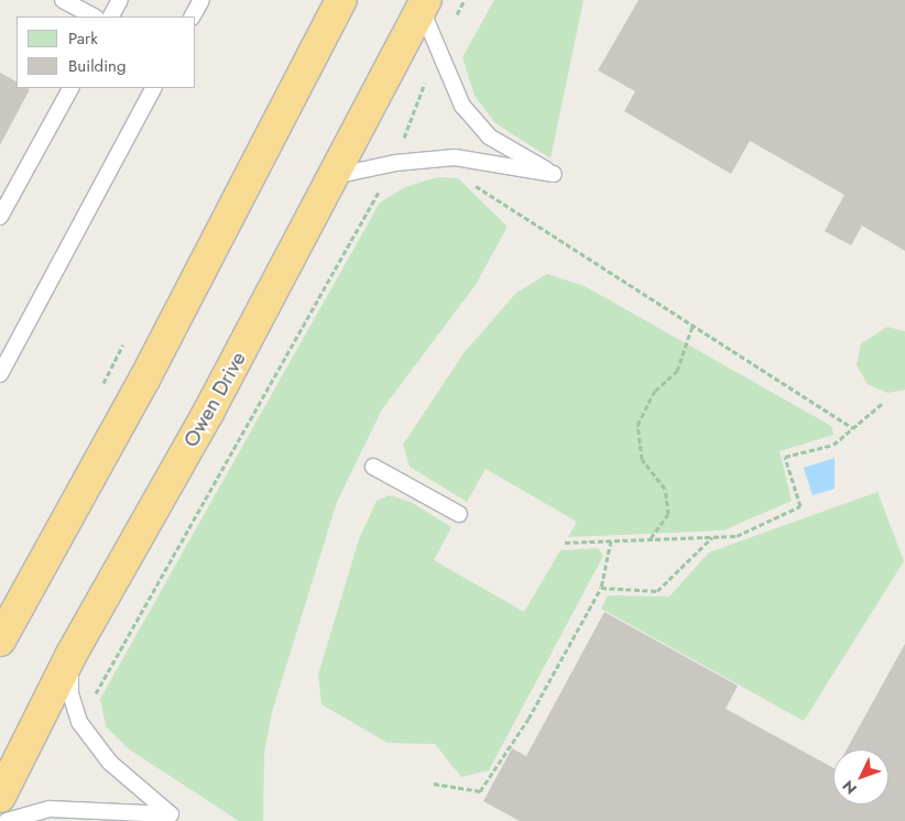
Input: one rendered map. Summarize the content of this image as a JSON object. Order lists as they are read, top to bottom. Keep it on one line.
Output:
{"streets":{"highway":["Owen Drive"]},"legend":["Park","Building"],"north":"bottom left"}
